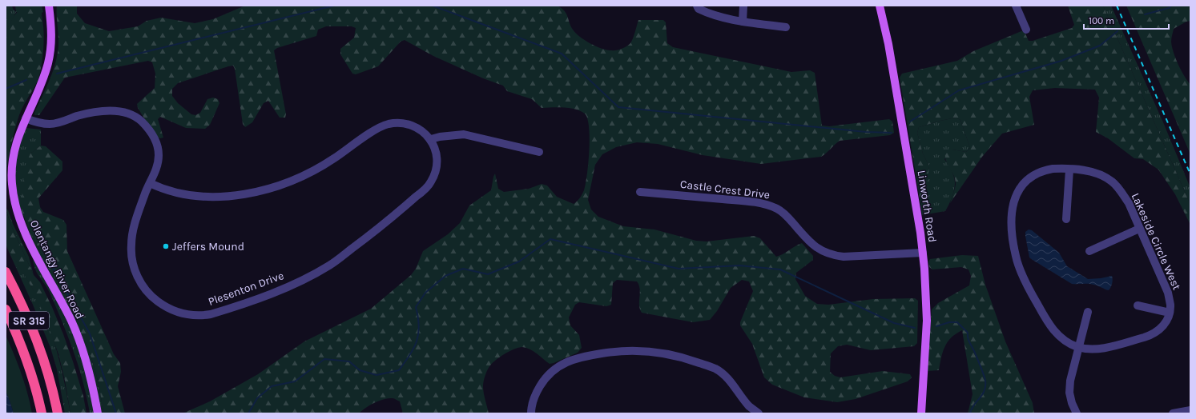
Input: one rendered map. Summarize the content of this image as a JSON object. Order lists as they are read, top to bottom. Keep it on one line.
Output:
{"streets":{"highway":["SR 315"],"main road":["Linworth Road","Olentangy River Road"],"street":["Castle Crest Drive","Lakeside Circle West","Plesenton Drive"]},"crossings":[["Castle Crest Drive","Linworth Road"],["Olentangy River Road","Plesenton Drive"]],"places":["Jeffers Mound"],"scale_bar":"100 m"}
